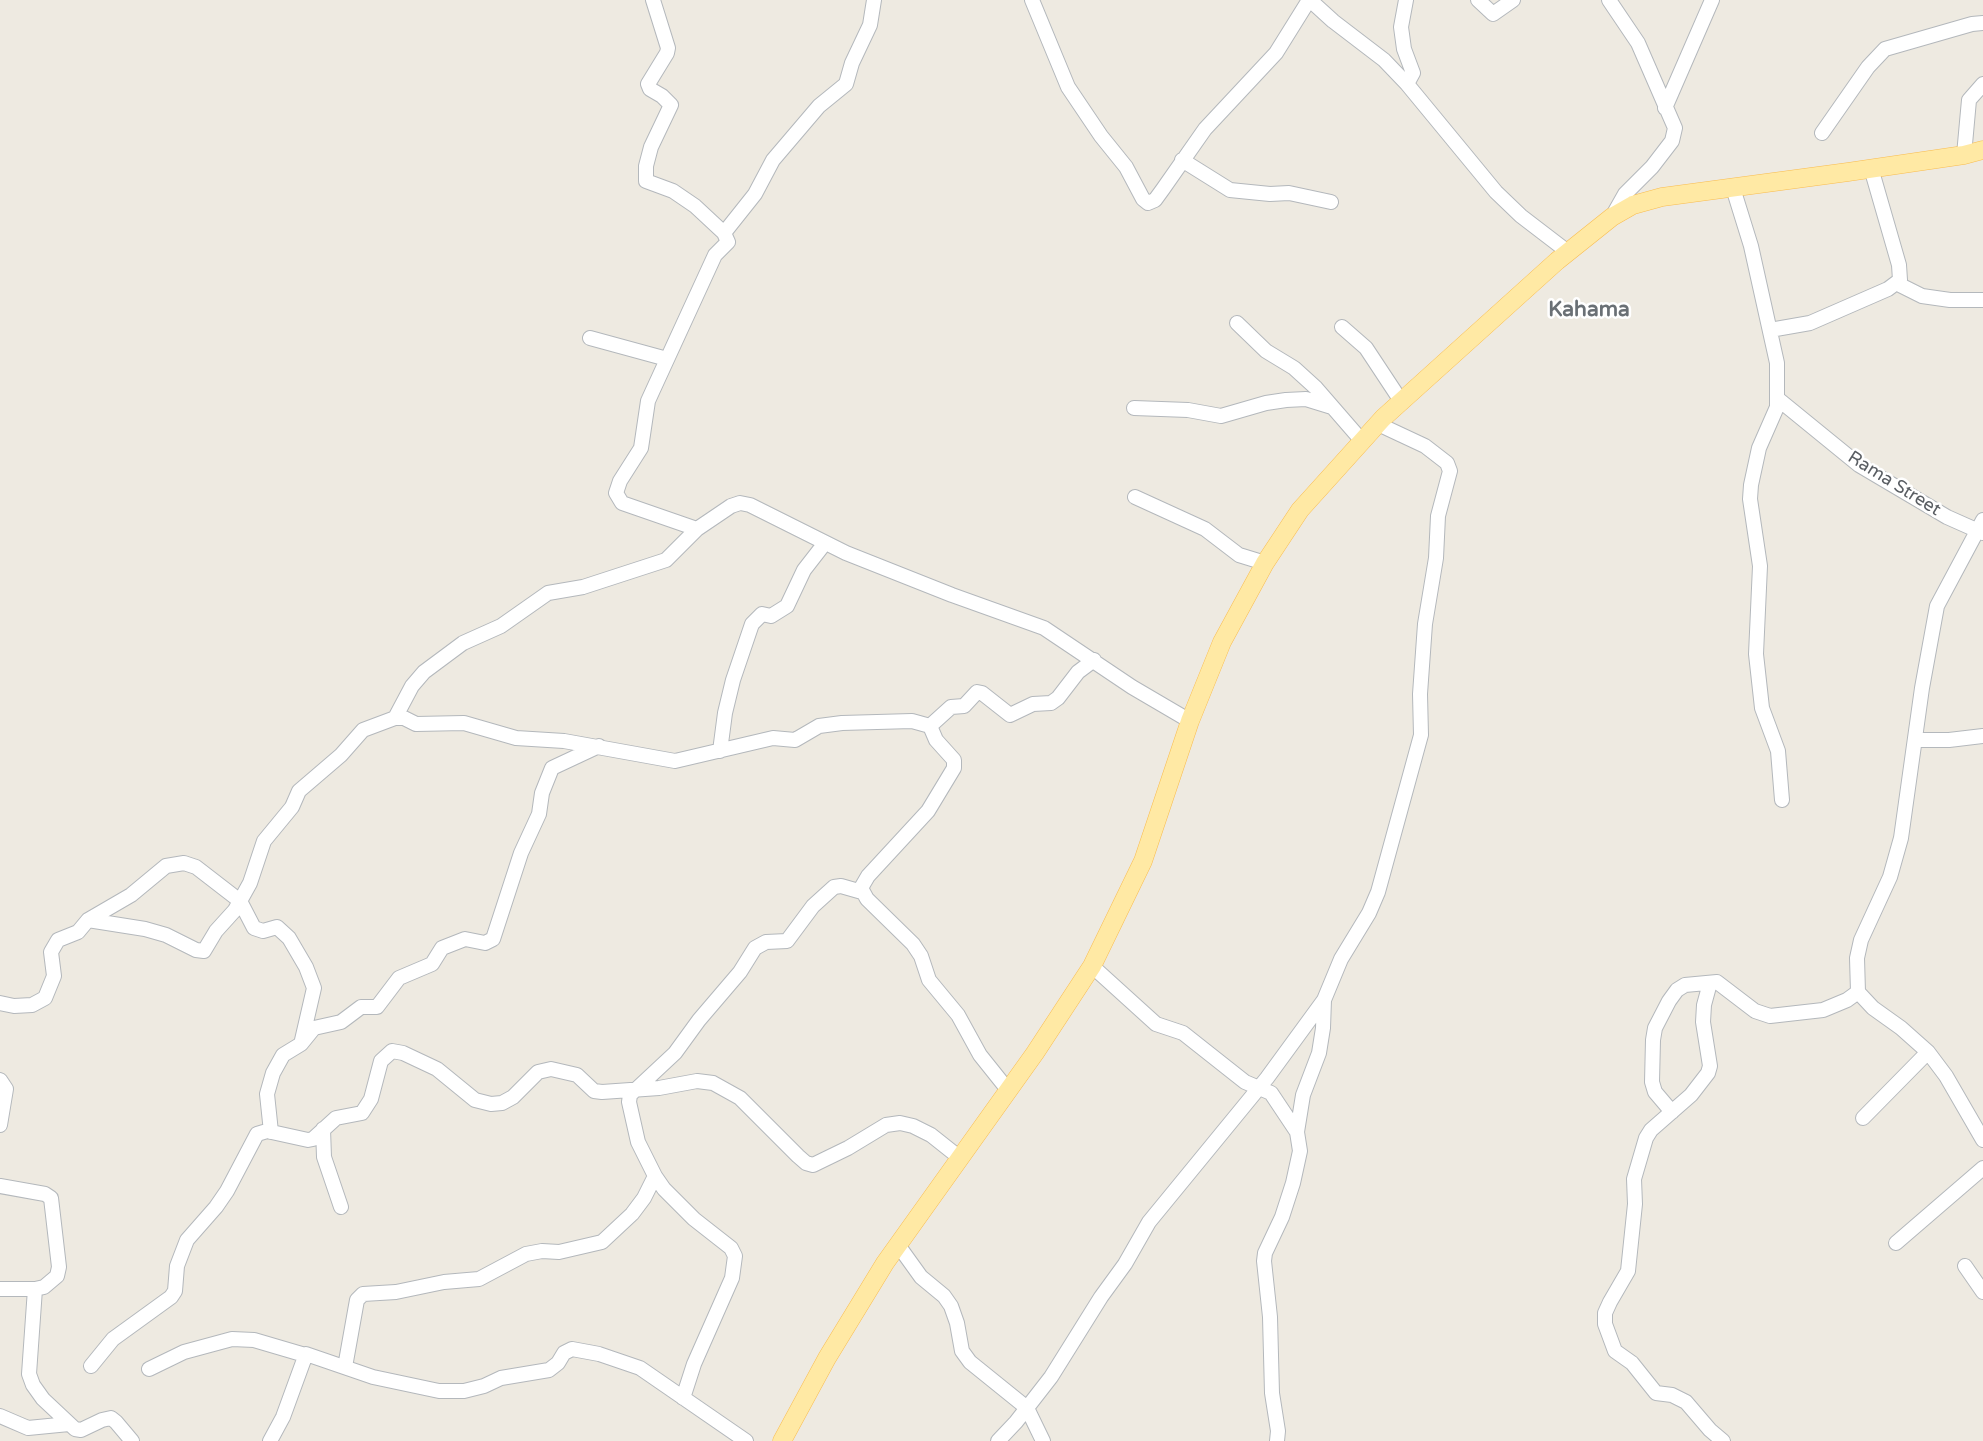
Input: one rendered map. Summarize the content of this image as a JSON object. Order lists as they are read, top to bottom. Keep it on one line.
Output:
{"streets":{"street":["Rama Street"]},"districts":["Kahama"]}
